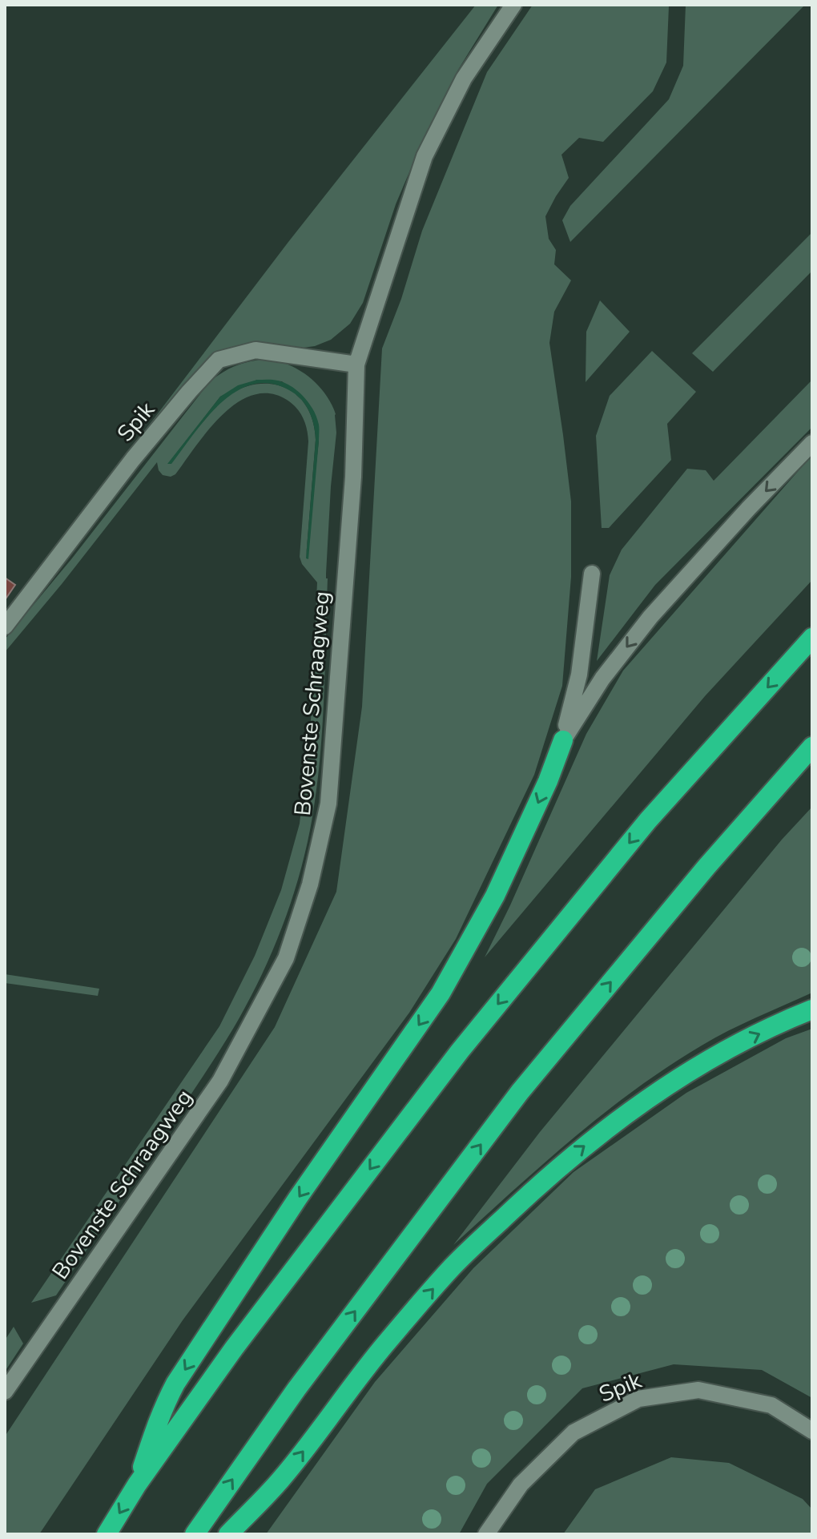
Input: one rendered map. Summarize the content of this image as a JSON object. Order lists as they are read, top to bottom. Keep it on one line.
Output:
{"streets":{"street":["Spik","Bovenste Schraagweg"]},"crossings":[["Spik","Bovenste Schraagweg"]]}
